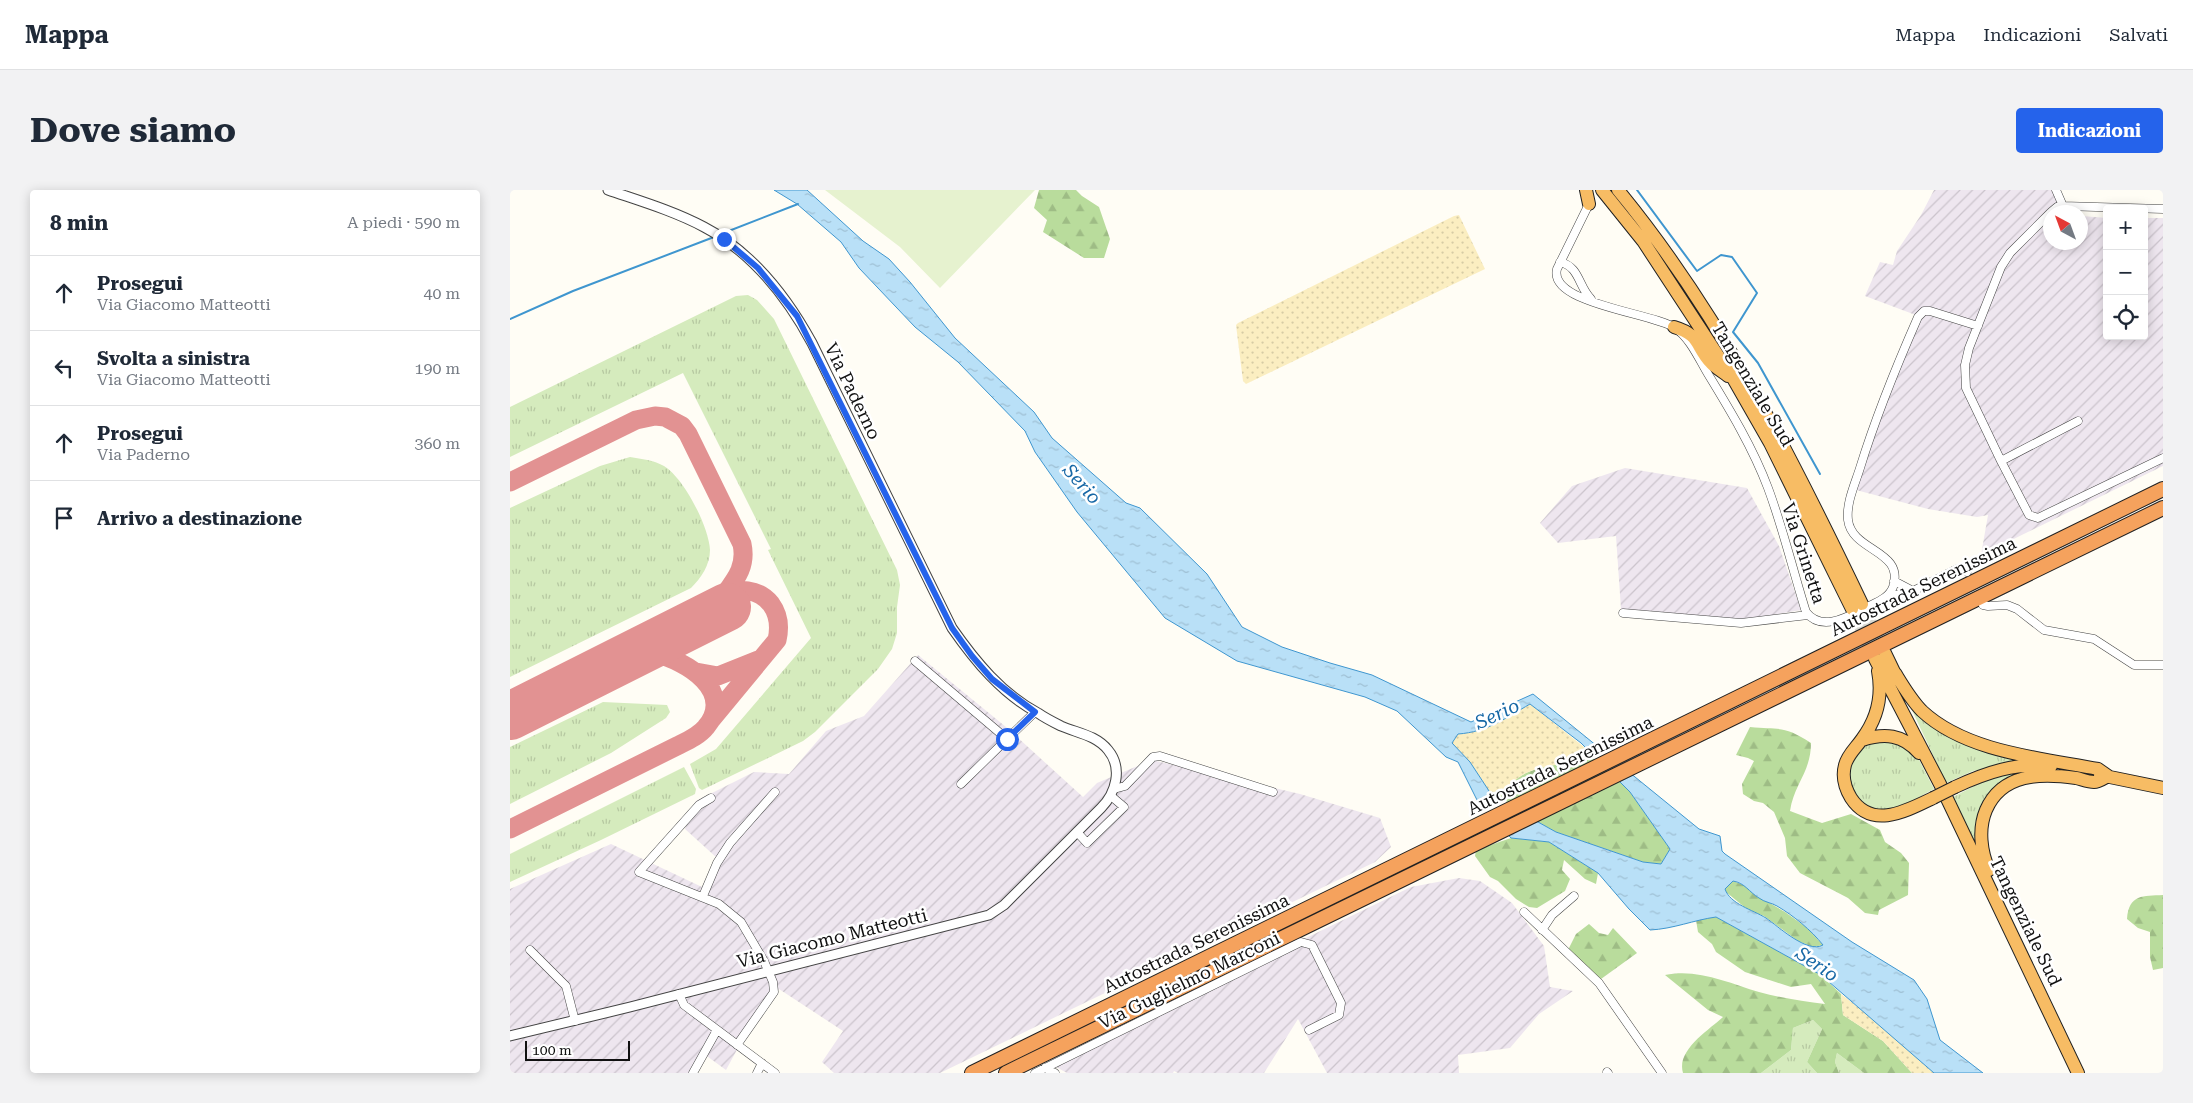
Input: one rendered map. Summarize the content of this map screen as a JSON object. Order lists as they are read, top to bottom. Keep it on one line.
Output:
{"streets":{"highway":["Tangenziale Sud","Autostrada Serenissima"],"street":["Via Paderno","Via Grinetta","Via Giacomo Matteotti","Via Guglielmo Marconi"]},"water":["Serio"],"scale_bar":"100 m","north":"top left","page":{"header":"Mappa","nav":["Mappa","Indicazioni","Salvati"],"buttons":"Indicazioni","title":"Dove siamo","heading":["8 min","A piedi · 590 m"],"map_buttons":["+","−"],"list":[["Prosegui","Via Giacomo Matteotti","40 m"],["Svolta a sinistra","Via Giacomo Matteotti","190 m"],["Prosegui","Via Paderno","360 m"],"Arrivo a destinazione"],"scale":"100 m"}}
